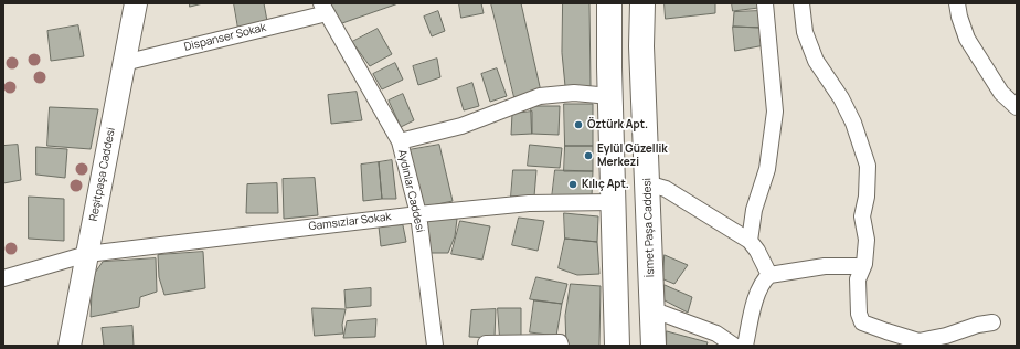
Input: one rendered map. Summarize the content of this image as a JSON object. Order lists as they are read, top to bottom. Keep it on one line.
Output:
{"streets":{"highway":["İsmet Paşa Caddesi"],"main road":["Reşitpaşa Caddesi"],"street":["Dispanser Sokak","Aydınlar Caddesi","Gamsızlar Sokak"]},"crossings":[["Dispanser Sokak","Reşitpaşa Caddesi"],["Dispanser Sokak","Aydınlar Caddesi"],["Reşitpaşa Caddesi","Gamsızlar Sokak"],["Aydınlar Caddesi","Gamsızlar Sokak"]],"places":["Öztürk Apt.","Eylül Güzellik Merkezi","Kılıç Apt."]}
